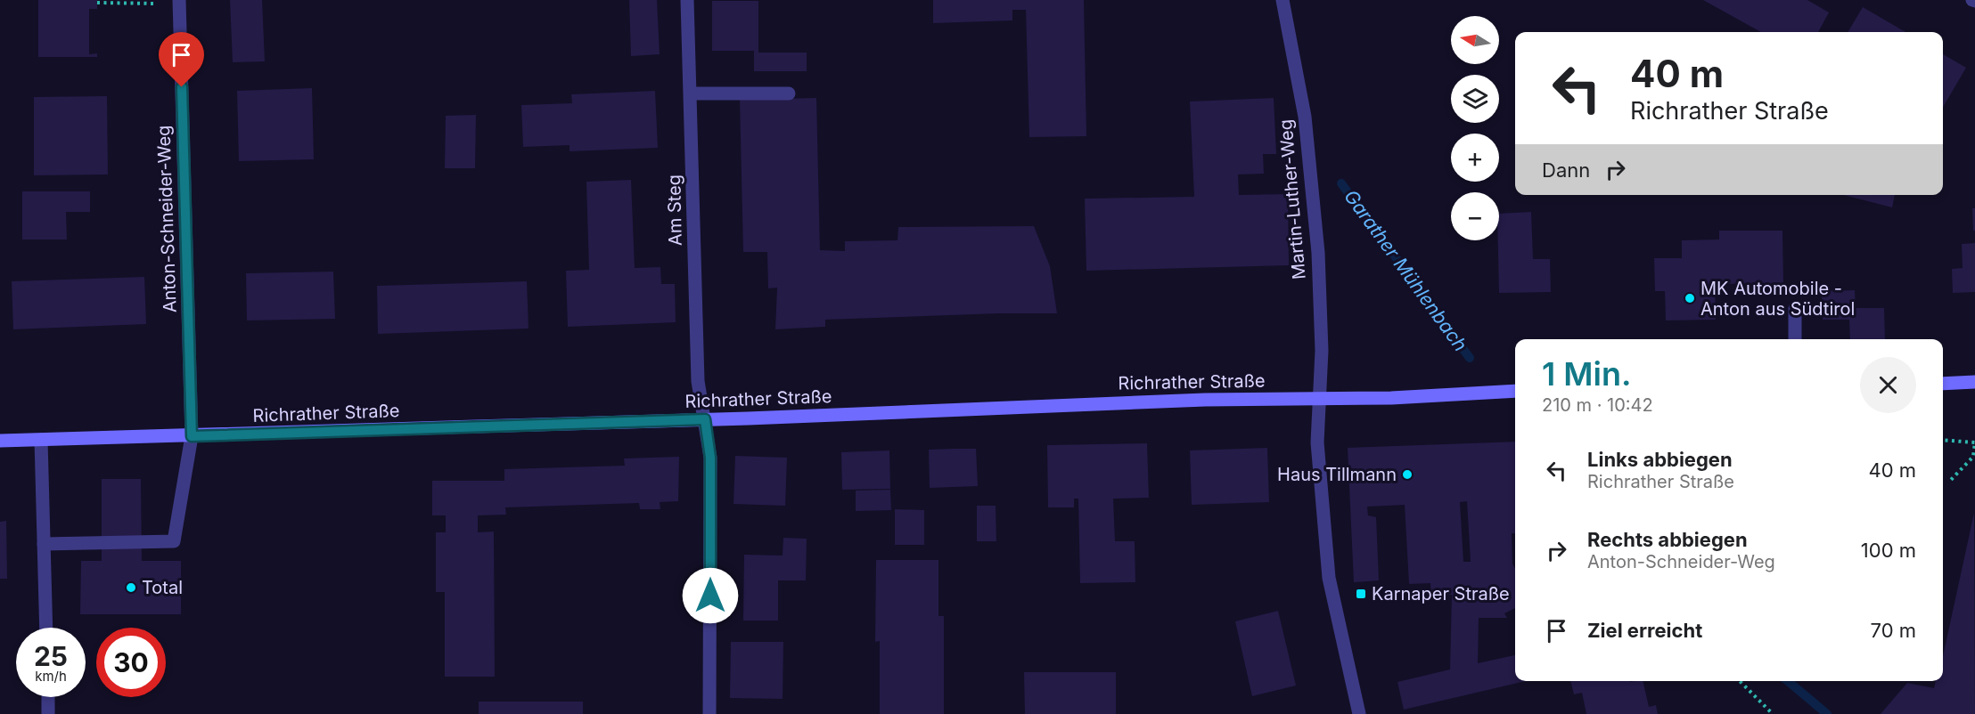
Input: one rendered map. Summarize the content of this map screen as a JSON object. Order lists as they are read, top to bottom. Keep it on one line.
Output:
{"streets":{"main road":["Richrather Straße"],"street":["Martin-Luther-Weg","Am Steg","Anton-Schneider-Weg"]},"crossings":[["Martin-Luther-Weg","Richrather Straße"],["Am Steg","Richrather Straße"],["Anton-Schneider-Weg","Richrather Straße"]],"water":["Garather Mühlenbach"],"places":{"other":["MK Automobile - Anton aus Südtirol","Haus Tillmann","Total"],"transit":["Karnaper Straße"]},"north":"left","page":{"map_buttons":["+","−"],"turn":["40 m","Richrather Straße"],"then":"Dann","heading":["1 Min.","210 m · 10:42"],"list":[{"name":"Links abbiegen","note":"Richrather Straße","value":"40 m"},{"name":"Rechts abbiegen","note":"Anton-Schneider-Weg","value":"100 m"},{"name":"Ziel erreicht","value":"70 m"}],"speed":"25 km/h","limit":"30"}}
